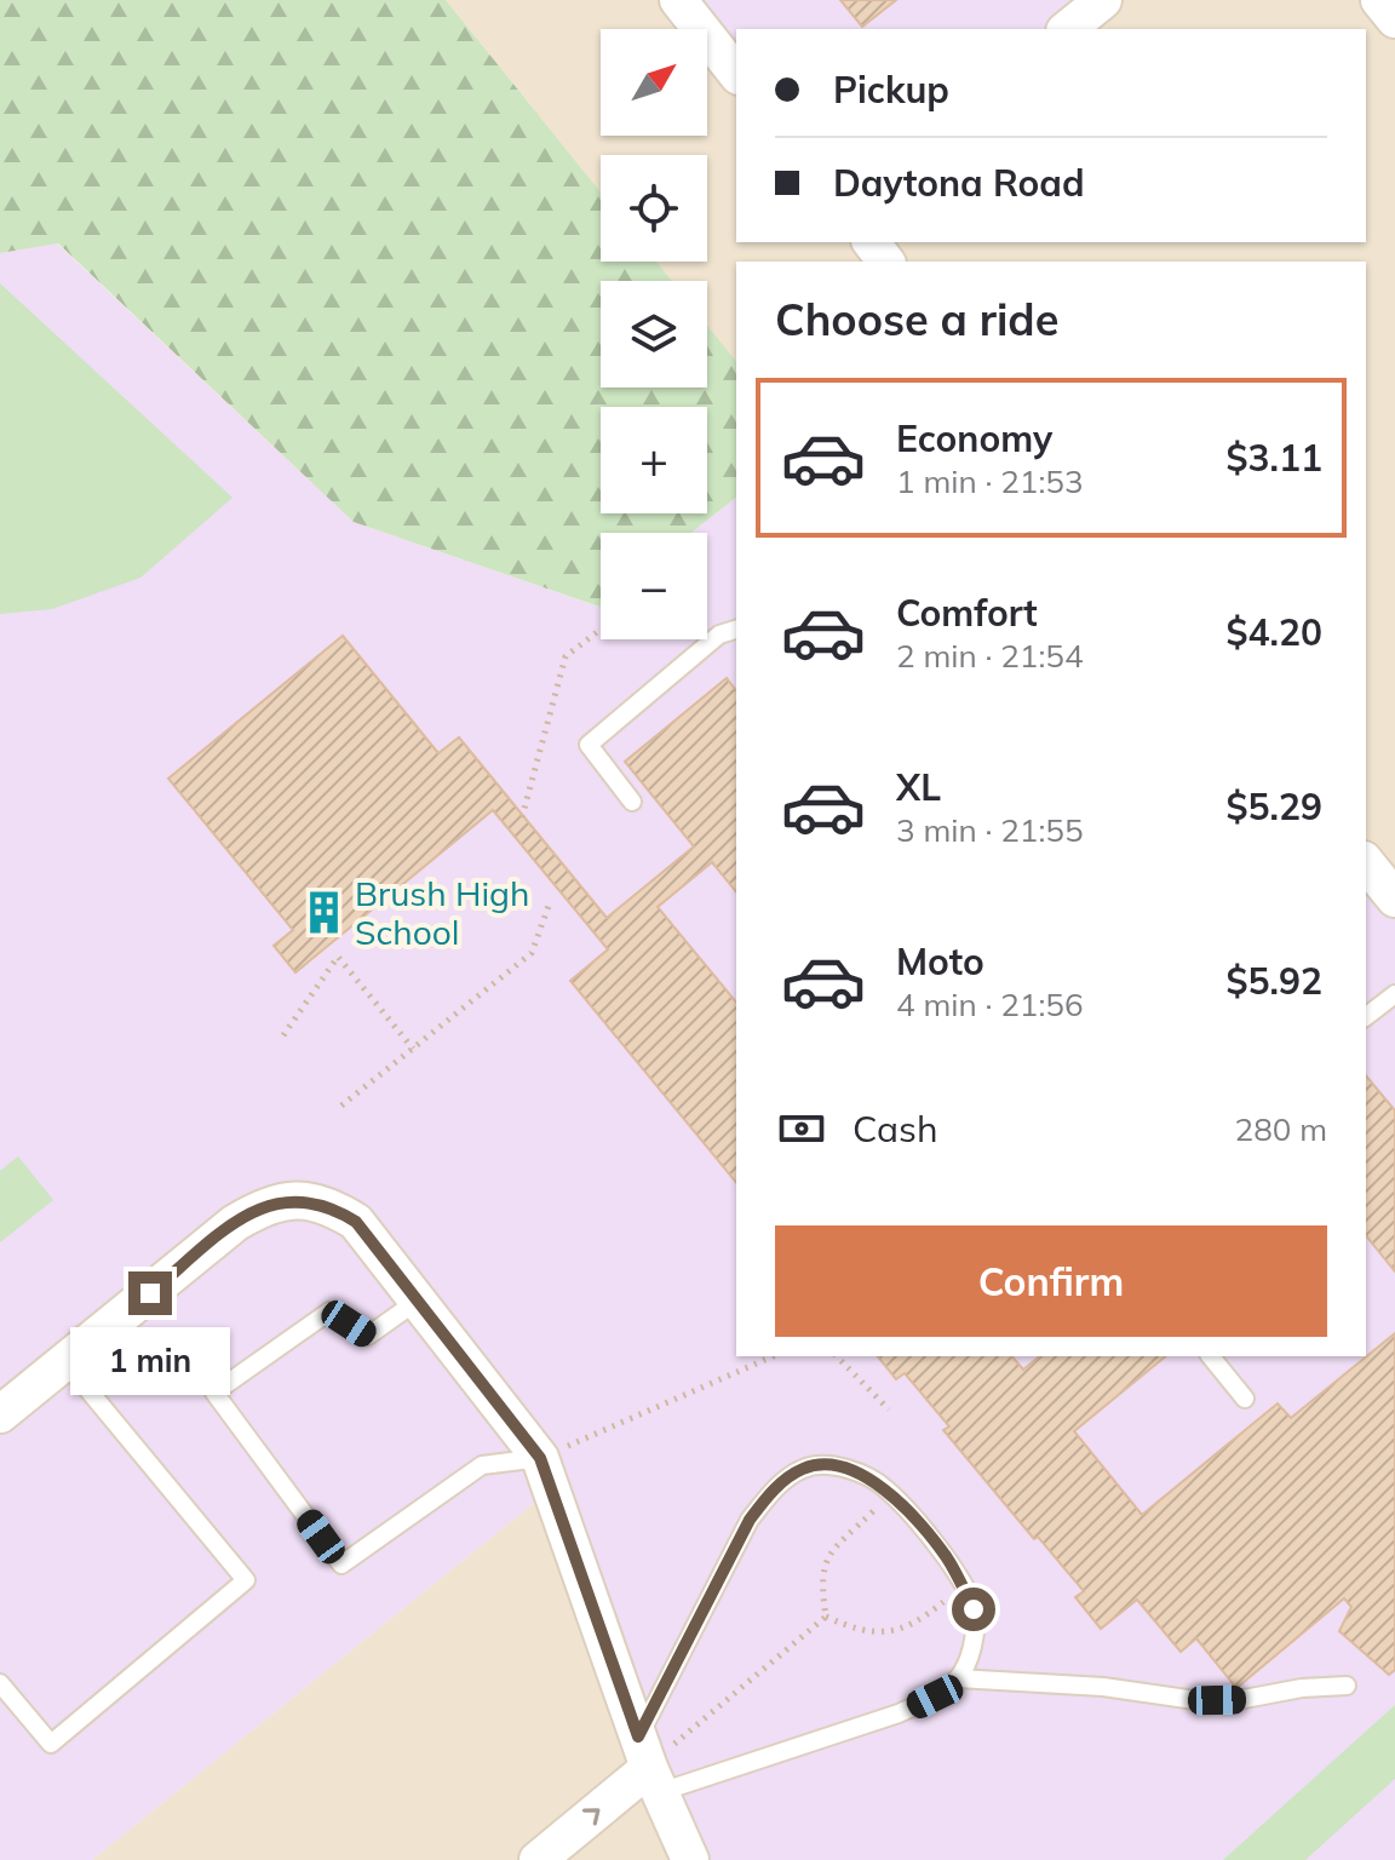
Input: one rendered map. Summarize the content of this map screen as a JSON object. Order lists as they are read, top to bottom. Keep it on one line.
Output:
{"places":{"building":["Brush High School"]},"north":"top right","page":{"map_buttons":["+","−"],"banner":["Pickup","Daytona Road"],"heading":"Choose a ride","list":[{"name":"Economy","note":"1 min · 21:53","value":"$3.11"},{"name":"Comfort","note":"2 min · 21:54","value":"$4.20"},{"name":"XL","note":"3 min · 21:55","value":"$5.29"},{"name":"Moto","note":"4 min · 21:56","value":"$5.92"}],"pay":["Cash","280 m"],"buttons":"Confirm","bubble":"1 min"}}
